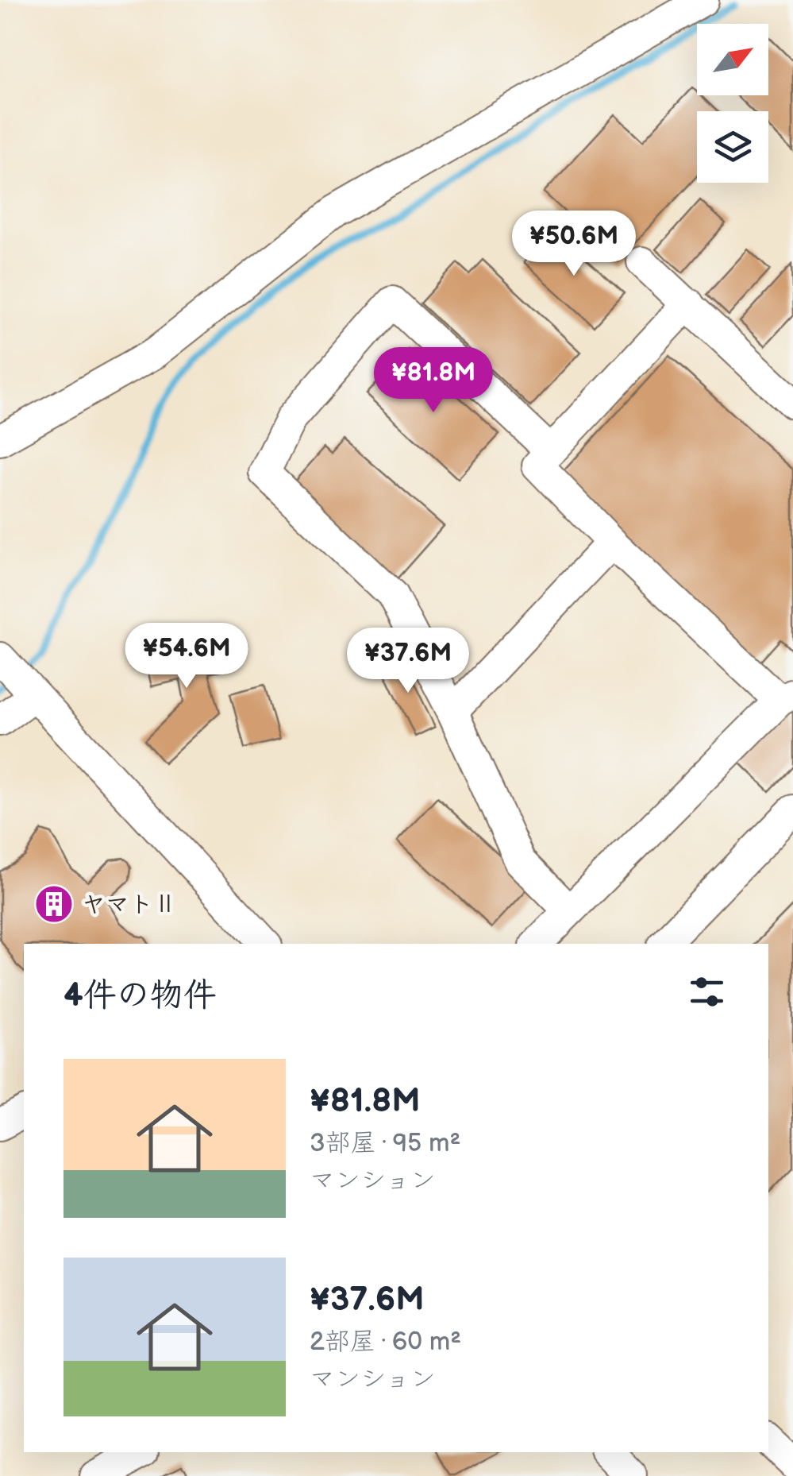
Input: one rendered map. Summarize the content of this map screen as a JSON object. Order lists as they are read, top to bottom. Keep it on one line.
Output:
{"places":{"building":["ヤマトⅡ"]},"north":"top right","page":{"price":["¥50.6M","¥81.8M","¥54.6M","¥37.6M"],"heading":"4件の物件","list":[{"name":"¥81.8M","note":"3部屋 · 95 m² · マンション"},{"name":"¥37.6M","note":"2部屋 · 60 m² · マンション"}]}}
